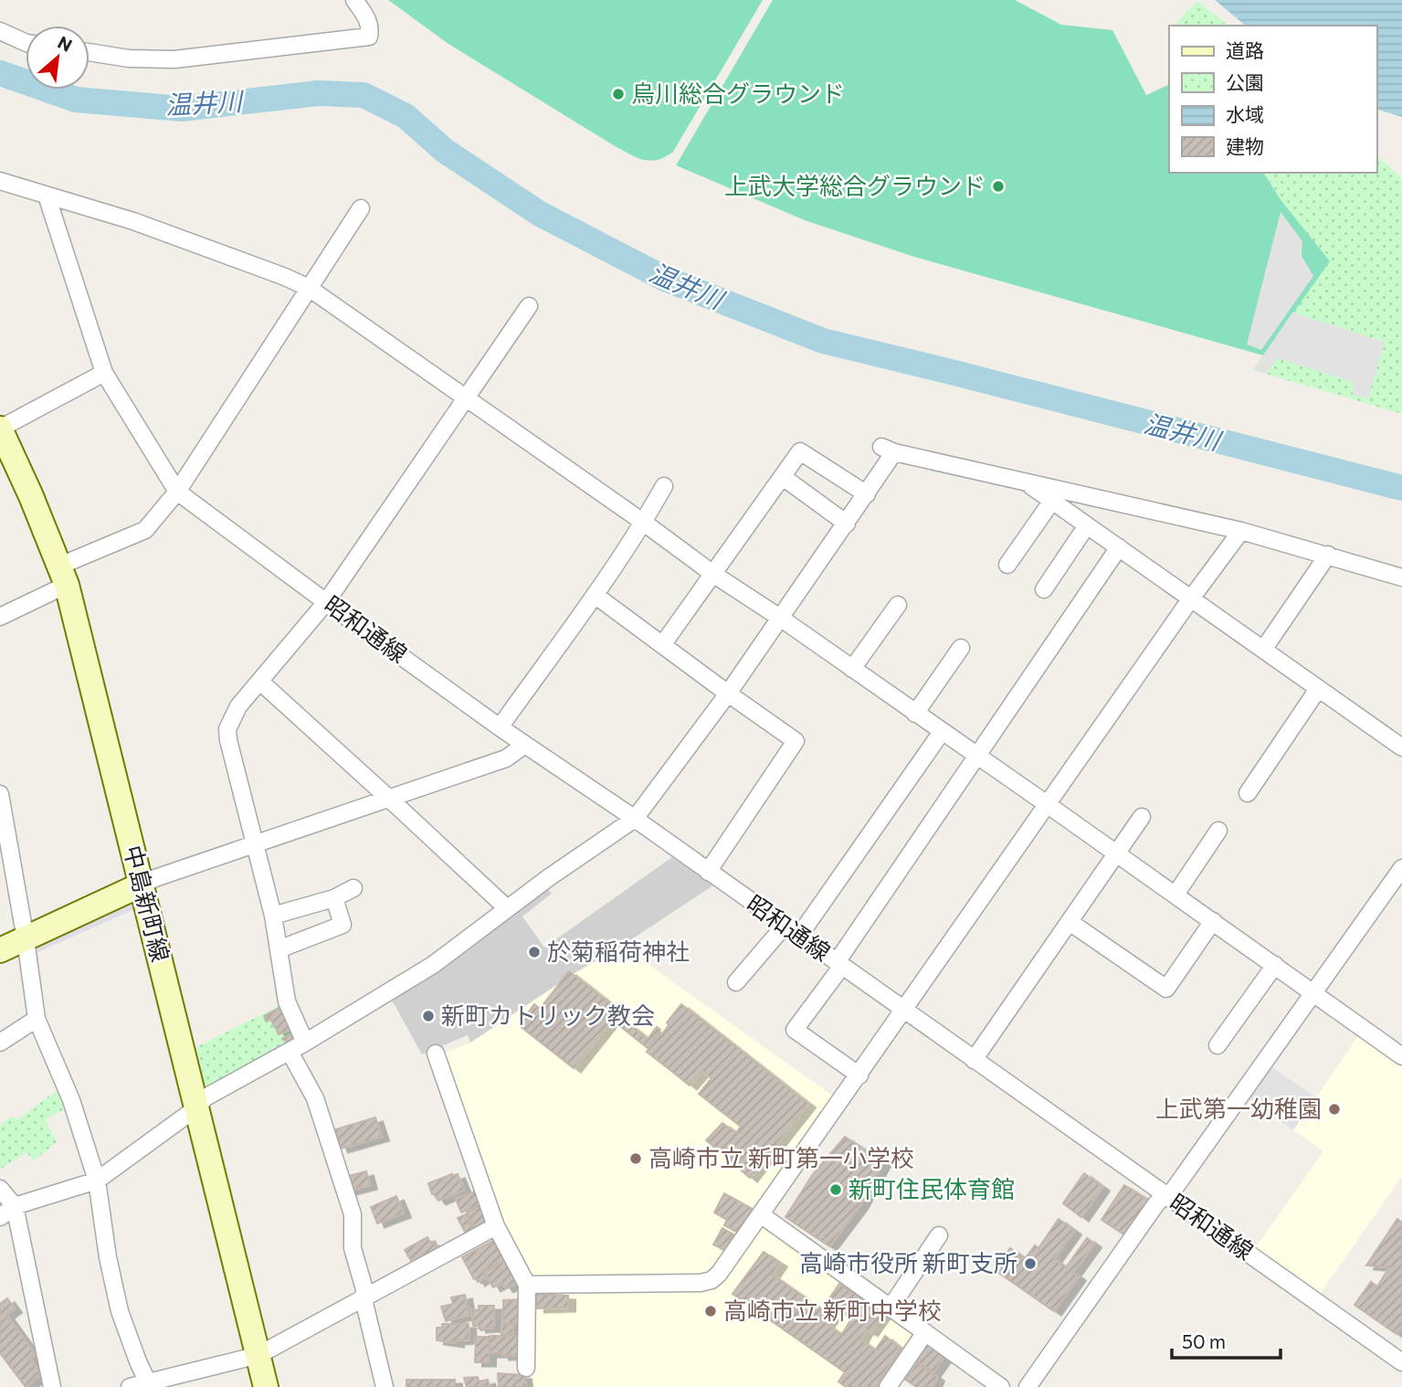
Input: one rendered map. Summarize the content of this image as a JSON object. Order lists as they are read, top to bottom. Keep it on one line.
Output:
{"streets":{"main road":["中島新町線"],"street":["昭和通線"]},"water":["温井川"],"places":["烏川総合グラウンド","上武大学総合グラウンド","於菊稲荷神社","新町カトリック教会","上武第一幼稚園","高崎市立 新町第一小学校","新町住民体育館","高崎市役所 新町支所","高崎市立 新町中学校"],"legend":["道路","公園","水域","建物"],"scale_bar":"50 m","north":"top right"}
